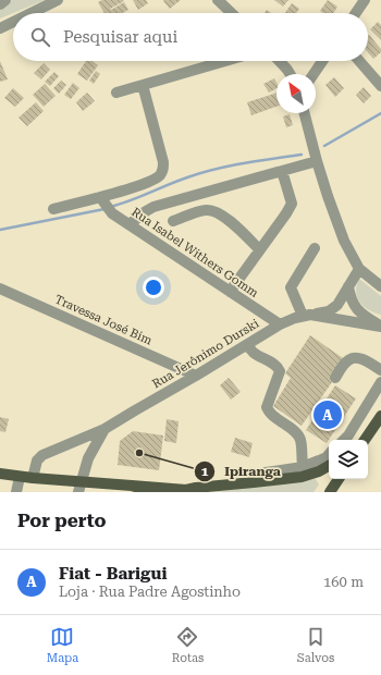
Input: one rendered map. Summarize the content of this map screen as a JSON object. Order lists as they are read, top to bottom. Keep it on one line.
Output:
{"streets":{"street":["Rua Isabel Withers Gomm","Travessa José Bim","Rua Jerônimo Durski"]},"crossings":[["Rua Isabel Withers Gomm","Rua Jerônimo Durski"],["Travessa José Bim","Rua Jerônimo Durski"]],"places":["Ipiranga"],"north":"top left","page":{"search":"Pesquisar aqui","pins":"A","heading":"Por perto","list":[{"mark":"A","name":"Fiat - Barigui","note":"Loja · Rua Padre Agostinho","value":"160 m"}],"nav":["Mapa","Rotas","Salvos"]}}
